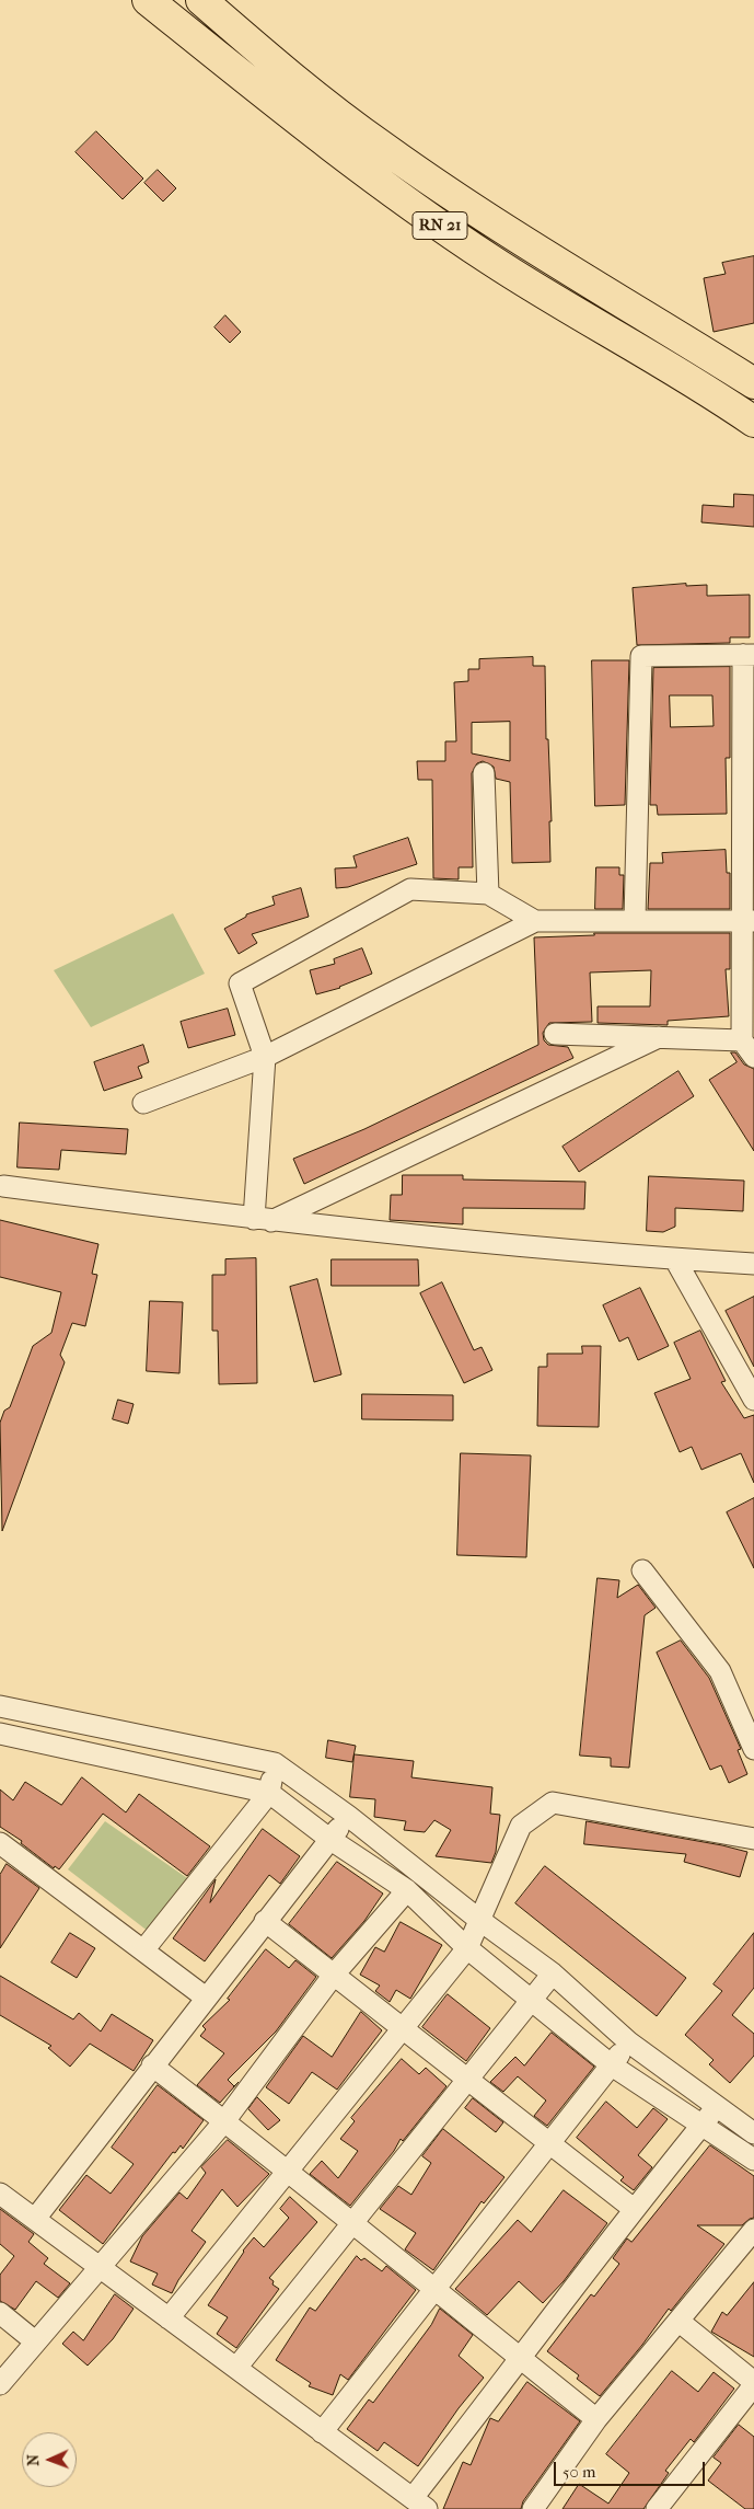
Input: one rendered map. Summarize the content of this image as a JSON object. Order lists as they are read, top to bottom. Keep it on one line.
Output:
{"streets":{"main road":["RN 21"]},"scale_bar":"50 m","north":"left"}
